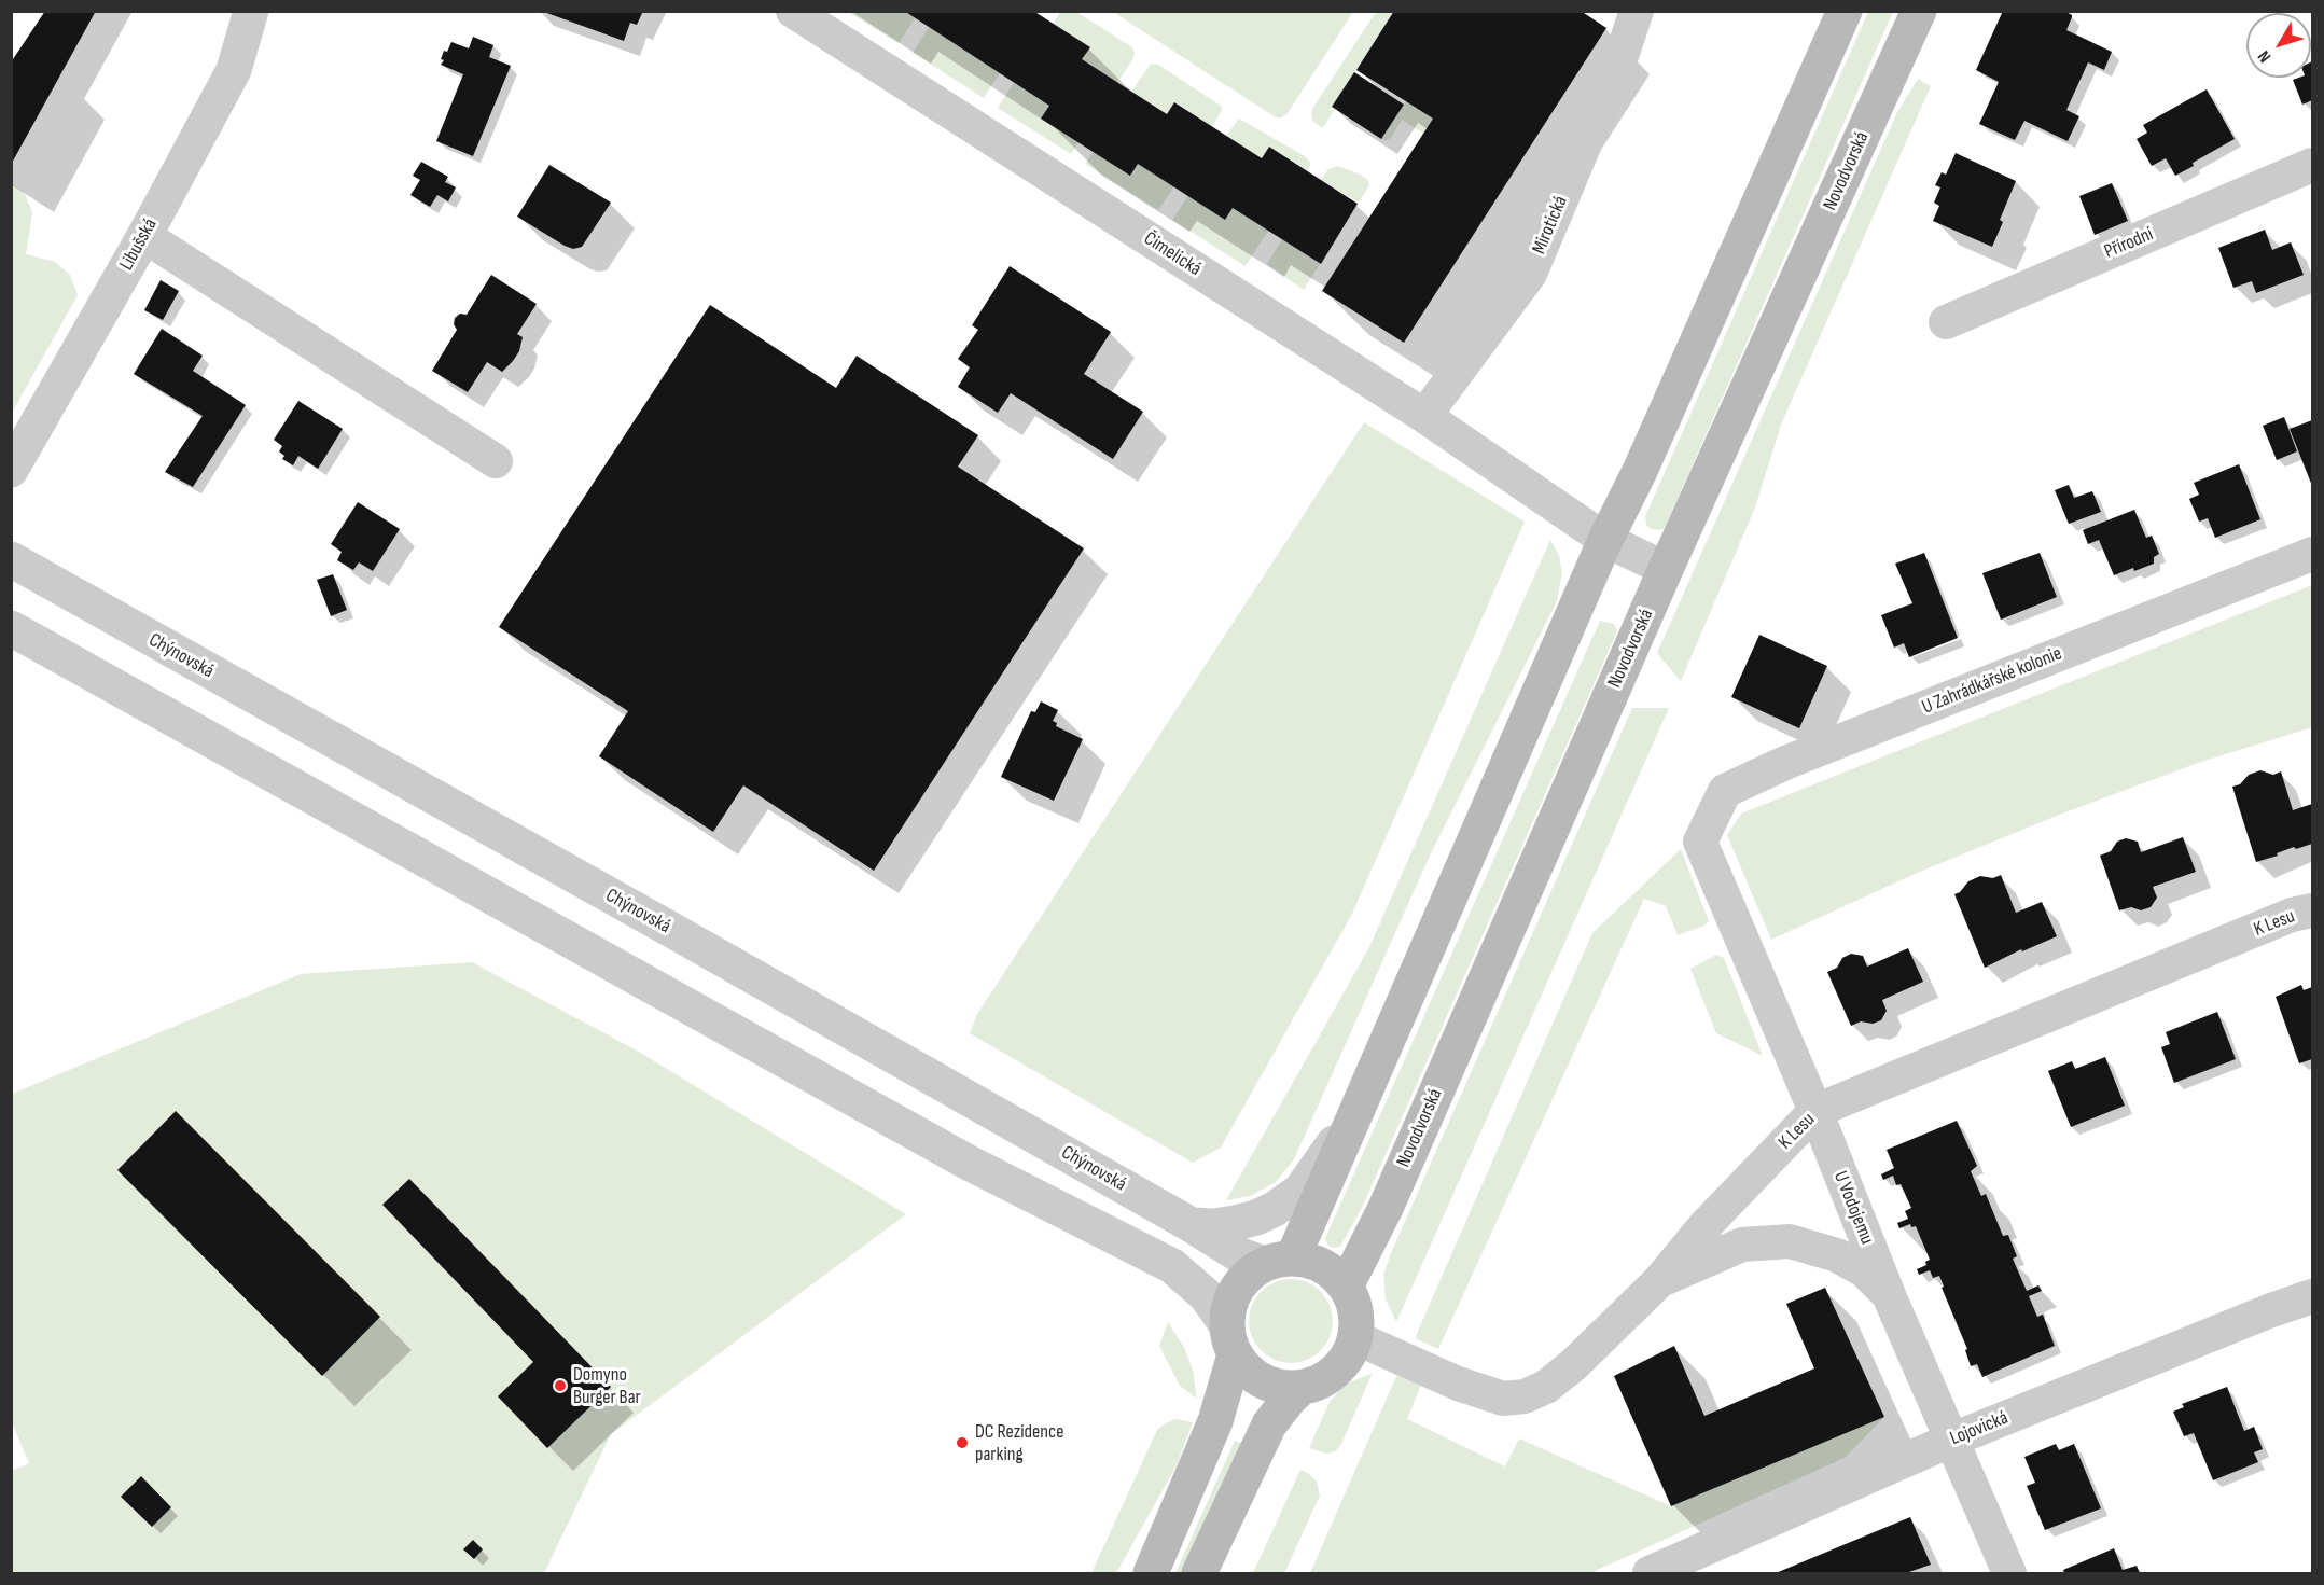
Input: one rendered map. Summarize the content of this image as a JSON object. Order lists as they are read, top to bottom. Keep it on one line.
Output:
{"streets":{"main road":["Novodvorská"],"street":["Mirotická","Přírodní","Libušská","Čimelická","Chýnovská","U Zahrádkářské kolonie","K Lesu","U Vodojemu","Lojovická"]},"crossings":[["Novodvorská","Chýnovská"],["Novodvorská","K Lesu"],["Mirotická","Čimelická"],["Chýnovská","K Lesu"],["U Zahrádkářské kolonie","U Vodojemu"],["K Lesu","U Vodojemu"],["U Vodojemu","Lojovická"]],"places":["Domyno Burger Bar","DC Rezidence parking"],"north":"bottom left"}
